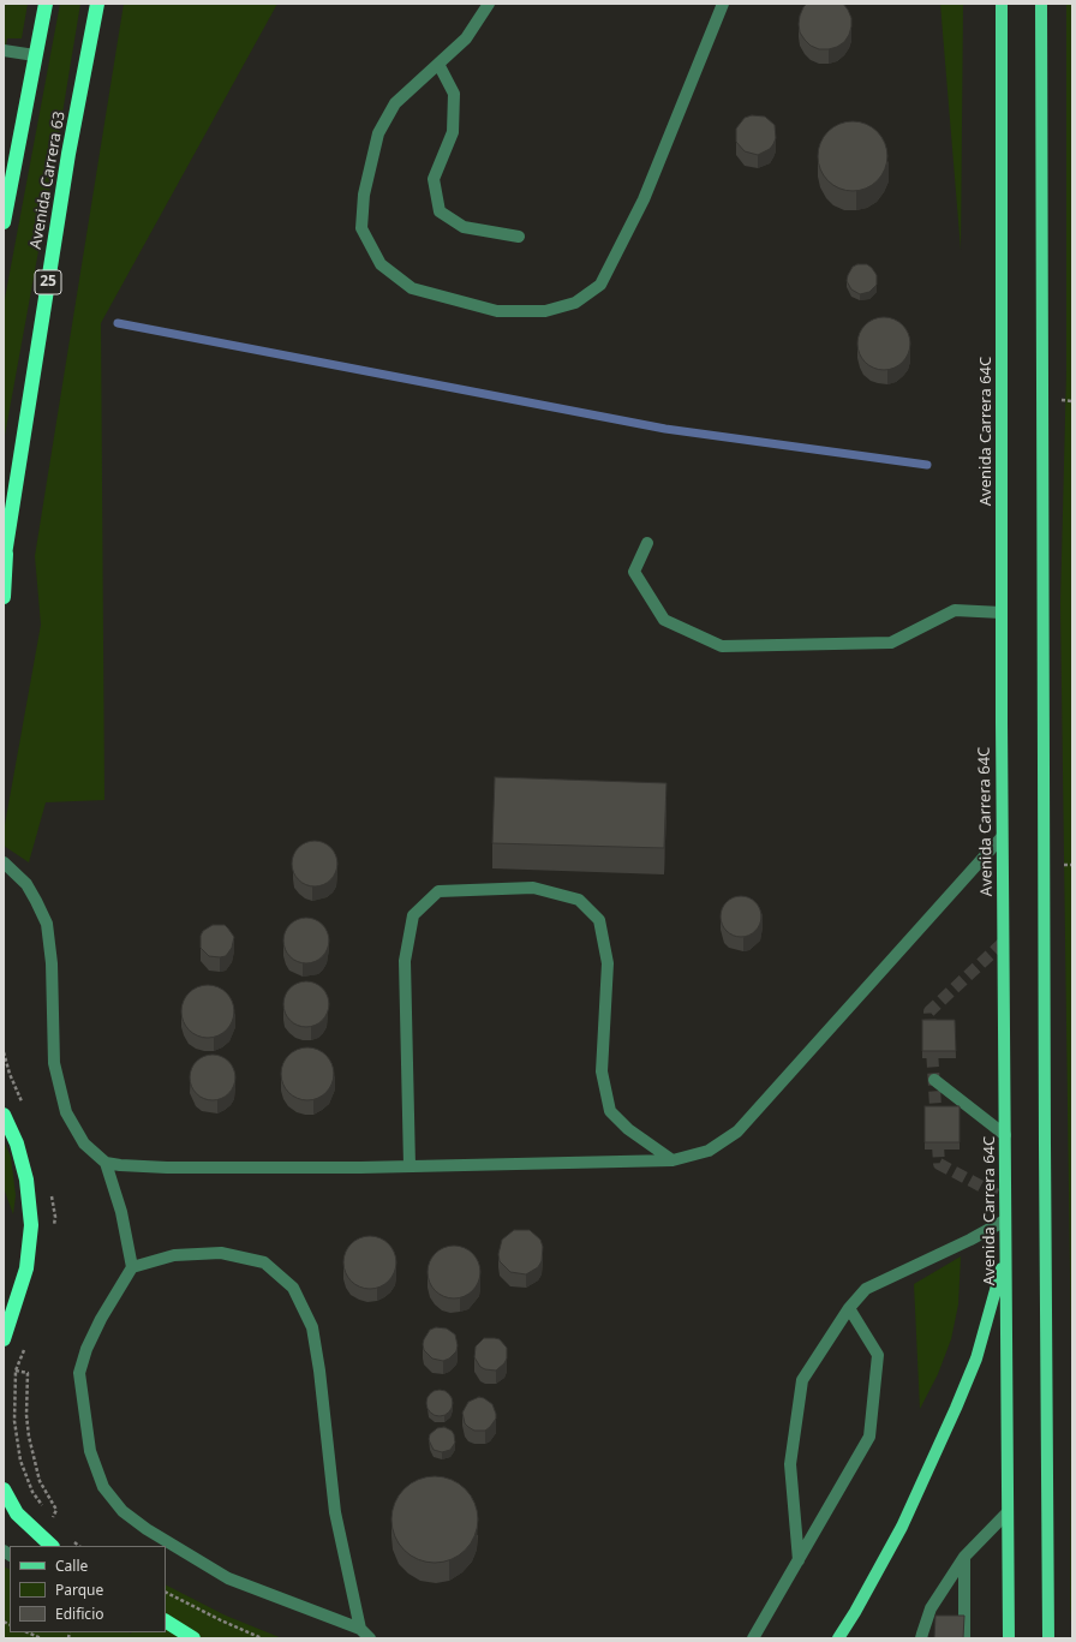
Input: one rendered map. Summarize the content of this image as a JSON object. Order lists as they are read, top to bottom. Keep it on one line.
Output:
{"streets":{"highway":["Avenida Carrera 63","25"],"main road":["Avenida Carrera 64C"]},"legend":["Calle","Parque","Edificio"]}
